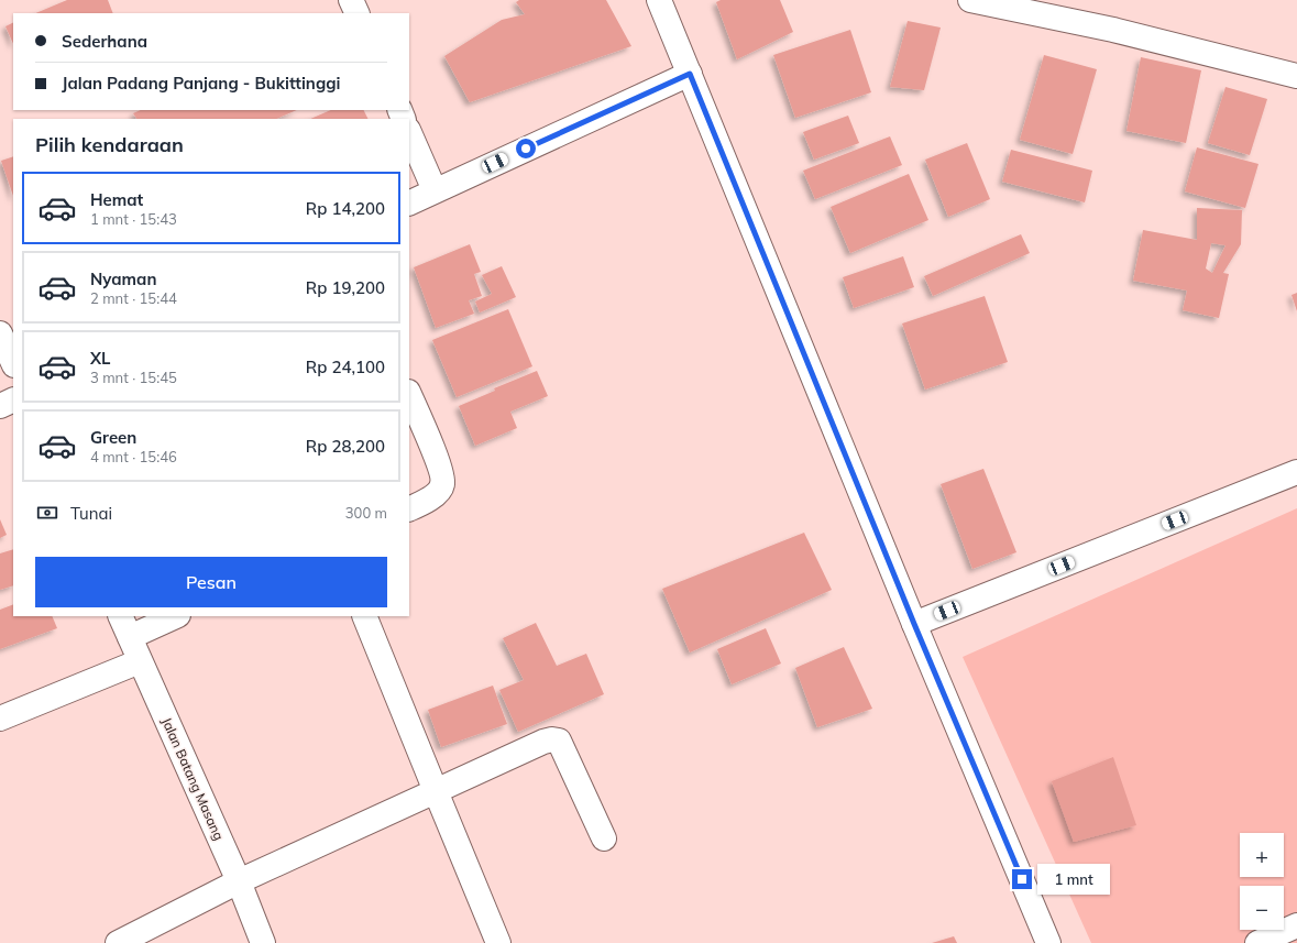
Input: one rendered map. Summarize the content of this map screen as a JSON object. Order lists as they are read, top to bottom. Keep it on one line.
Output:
{"streets":{"main road":["Jalan Batang Masang"]},"page":{"banner":["Sederhana","Jalan Padang Panjang - Bukittinggi"],"heading":"Pilih kendaraan","list":[{"name":"Hemat","note":"1 mnt · 15:43","value":"Rp 14,200"},{"name":"Nyaman","note":"2 mnt · 15:44","value":"Rp 19,200"},{"name":"XL","note":"3 mnt · 15:45","value":"Rp 24,100"},{"name":"Green","note":"4 mnt · 15:46","value":"Rp 28,200"}],"pay":["Tunai","300 m"],"buttons":"Pesan","map_buttons":["+","−"],"bubble":"1 mnt"}}
